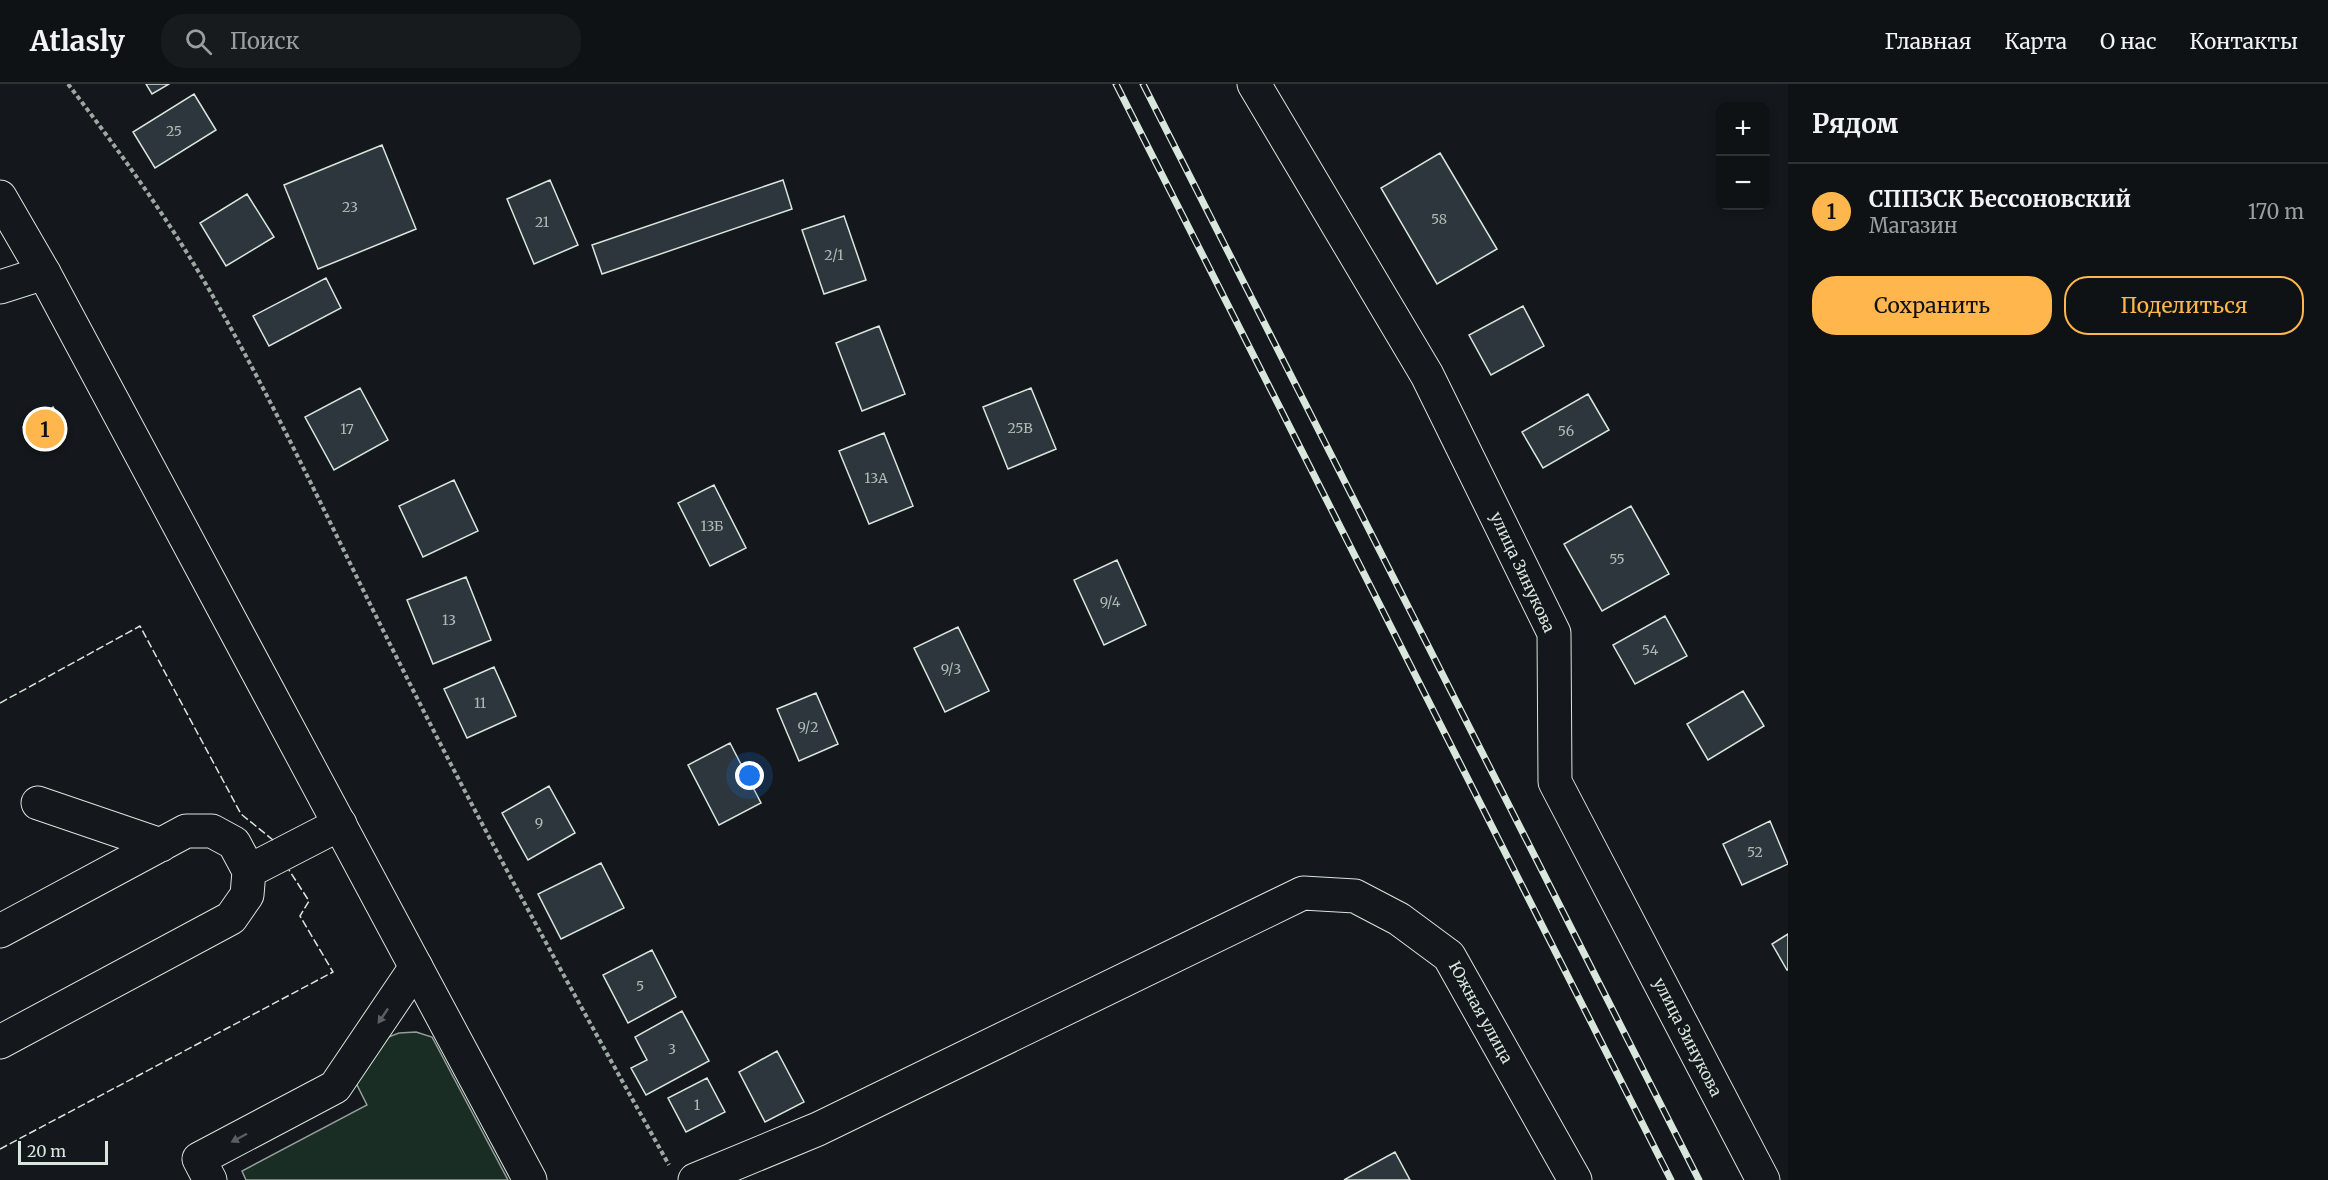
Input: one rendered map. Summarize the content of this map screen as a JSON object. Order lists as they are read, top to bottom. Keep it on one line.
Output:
{"streets":{"street":["улица Зинукова","Южная улица"]},"house_numbers":["25","23","58","21","2/1","25В","17","56","13А","13Б","55","9/4","13","54","9/3","11","9/2","9","52","5","3","1"],"scale_bar":"20 m","page":{"header":"Atlasly","search":"Поиск","nav":["Главная","Карта","О нас","Контакты"],"heading":"Рядом","map_buttons":["+","−"],"list":[{"mark":"1","name":"СППЗСК Бессоновский","note":"Магазин","value":"170 m"}],"buttons":["Сохранить","Поделиться"],"pins":"1","scale":"20 m"}}
